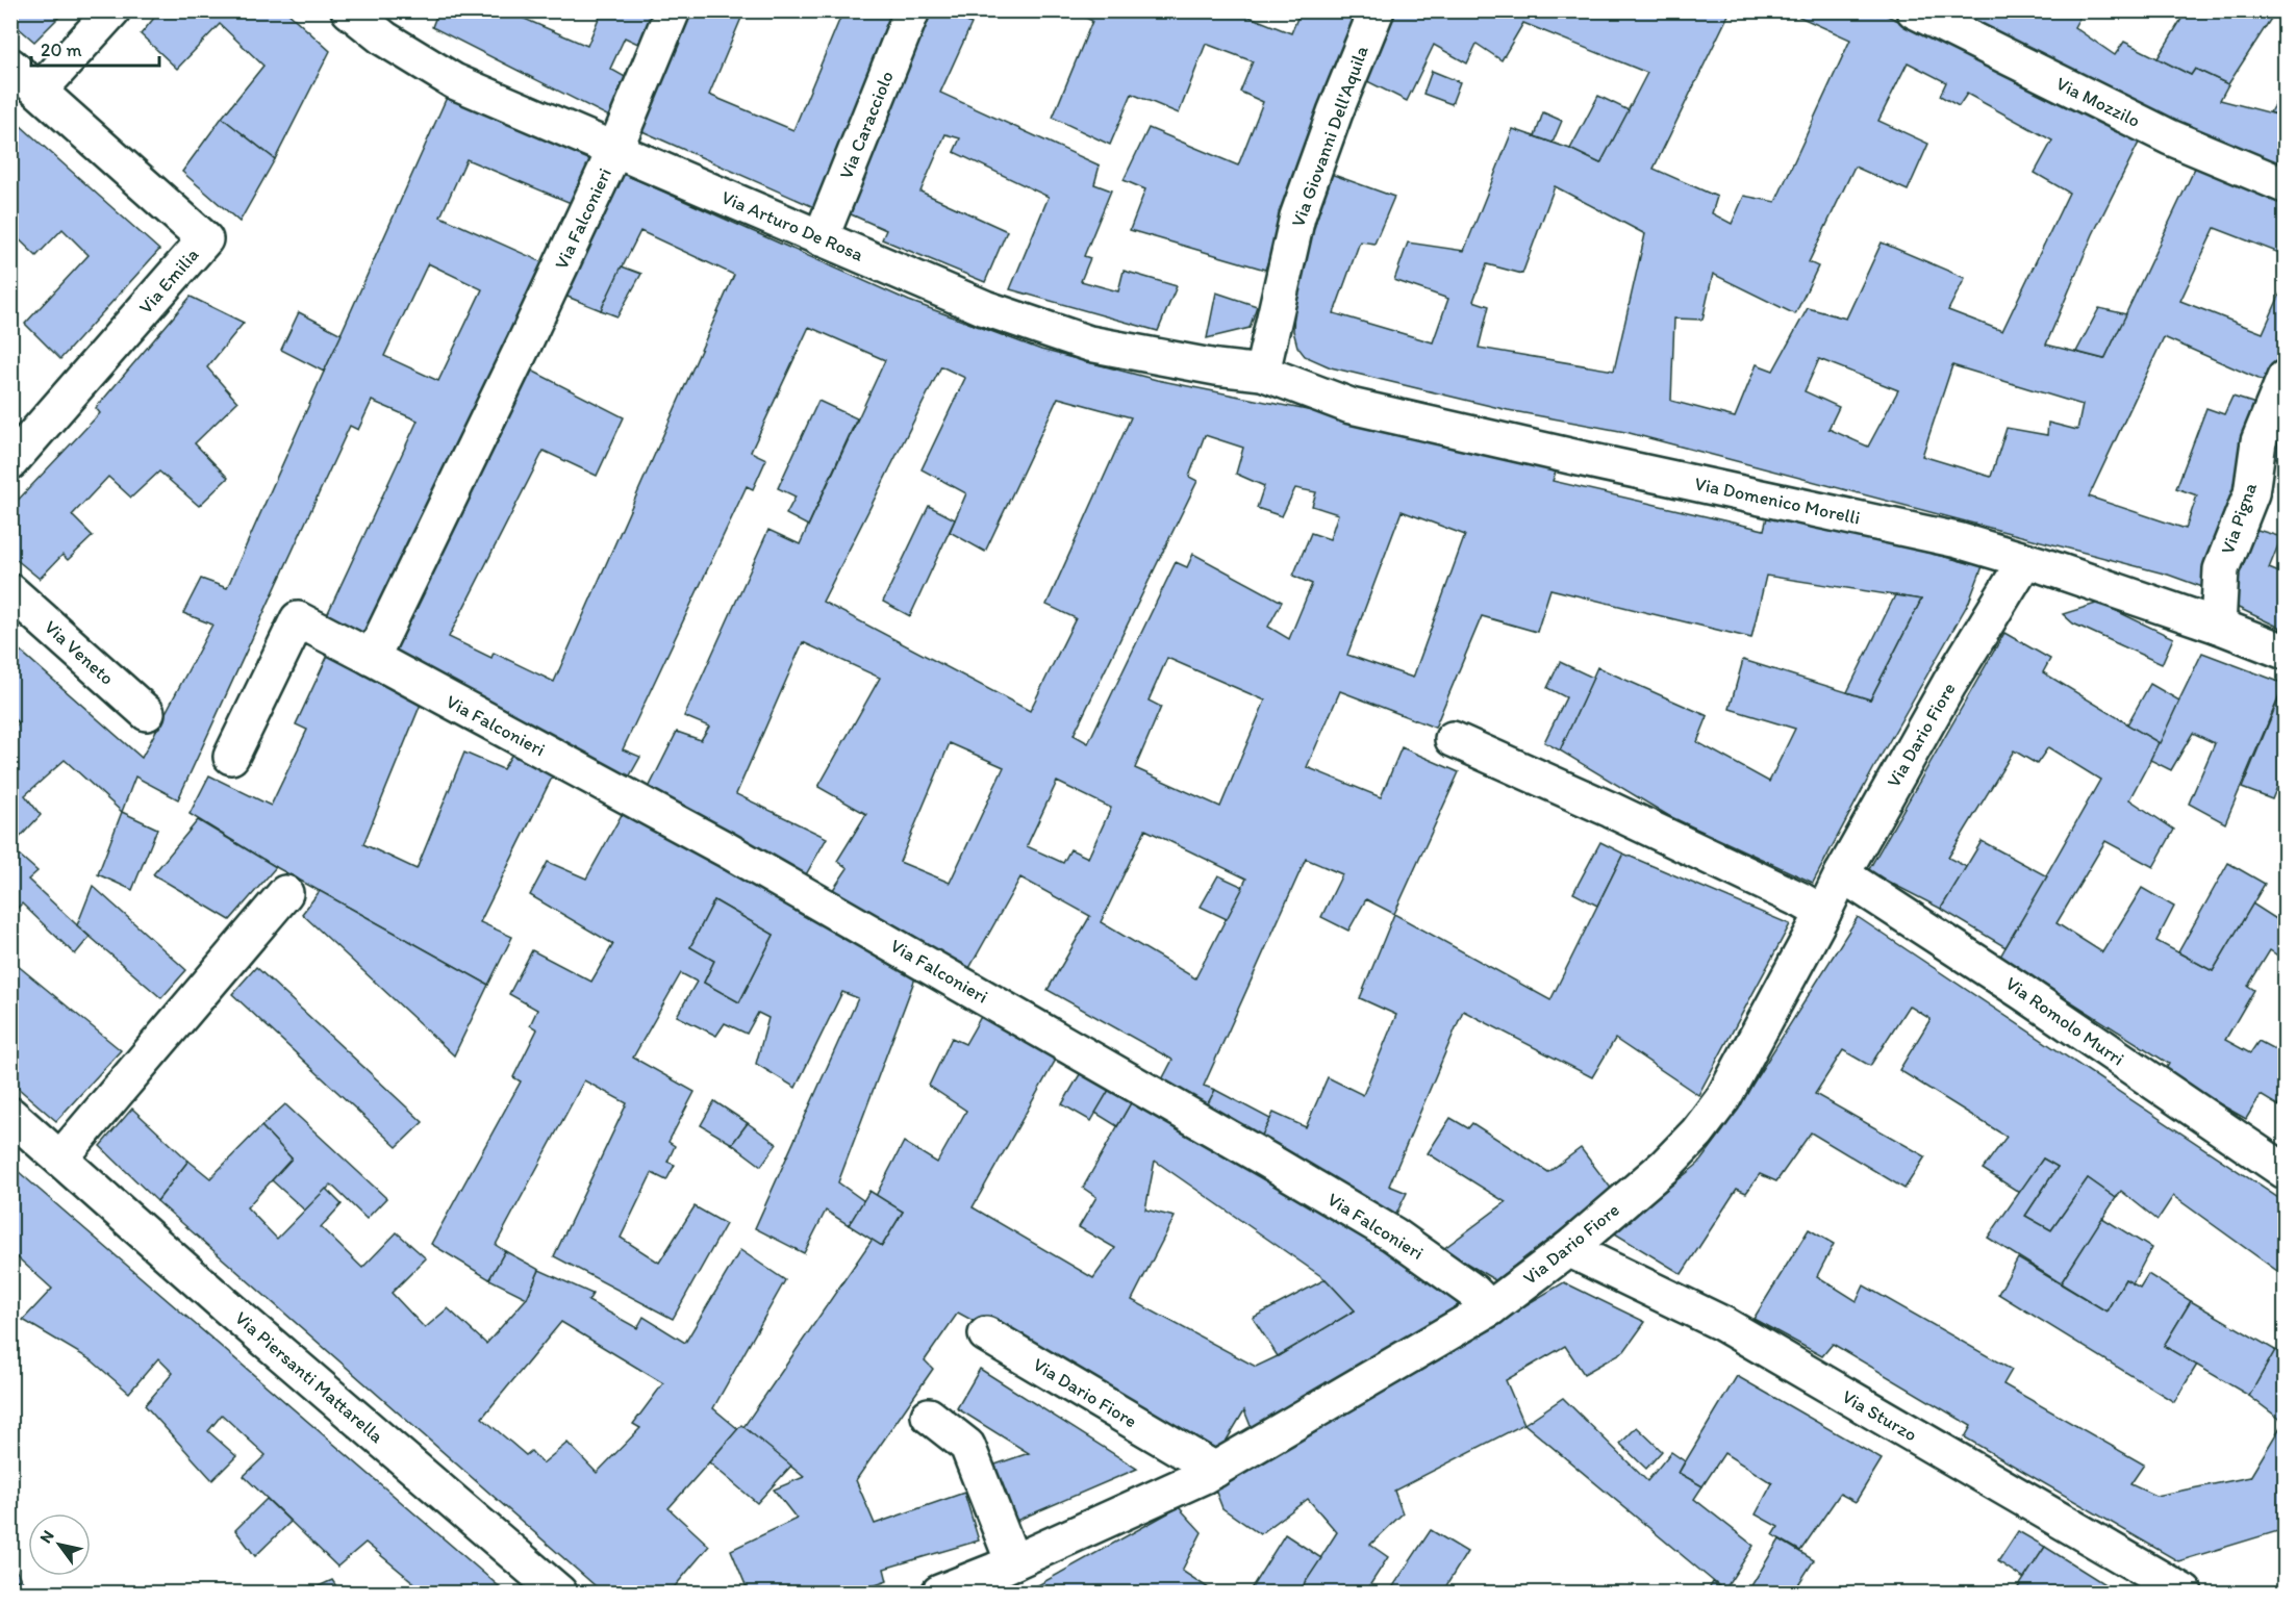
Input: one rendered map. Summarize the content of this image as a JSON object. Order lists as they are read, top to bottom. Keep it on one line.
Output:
{"streets":{"street":["Via Mozzilo","Via Caracciolo","Via Giovanni Dell'Aquila","Via Falconieri","Via Arturo De Rosa","Via Emilia","Via Domenico Morelli","Via Pigna","Via Veneto","Via Dario Fiore","Via Romolo Murri","Via Piersanti Mattarella","Via Sturzo"]},"crossings":[["Via Caracciolo","Via Arturo De Rosa"],["Via Giovanni Dell'Aquila","Via Arturo De Rosa"],["Via Giovanni Dell'Aquila","Via Domenico Morelli"],["Via Falconieri","Via Arturo De Rosa"],["Via Falconieri","Via Dario Fiore"],["Via Arturo De Rosa","Via Domenico Morelli"],["Via Domenico Morelli","Via Pigna"],["Via Domenico Morelli","Via Dario Fiore"],["Via Dario Fiore","Via Romolo Murri"],["Via Dario Fiore","Via Sturzo"]],"scale_bar":"20 m","north":"top left"}
